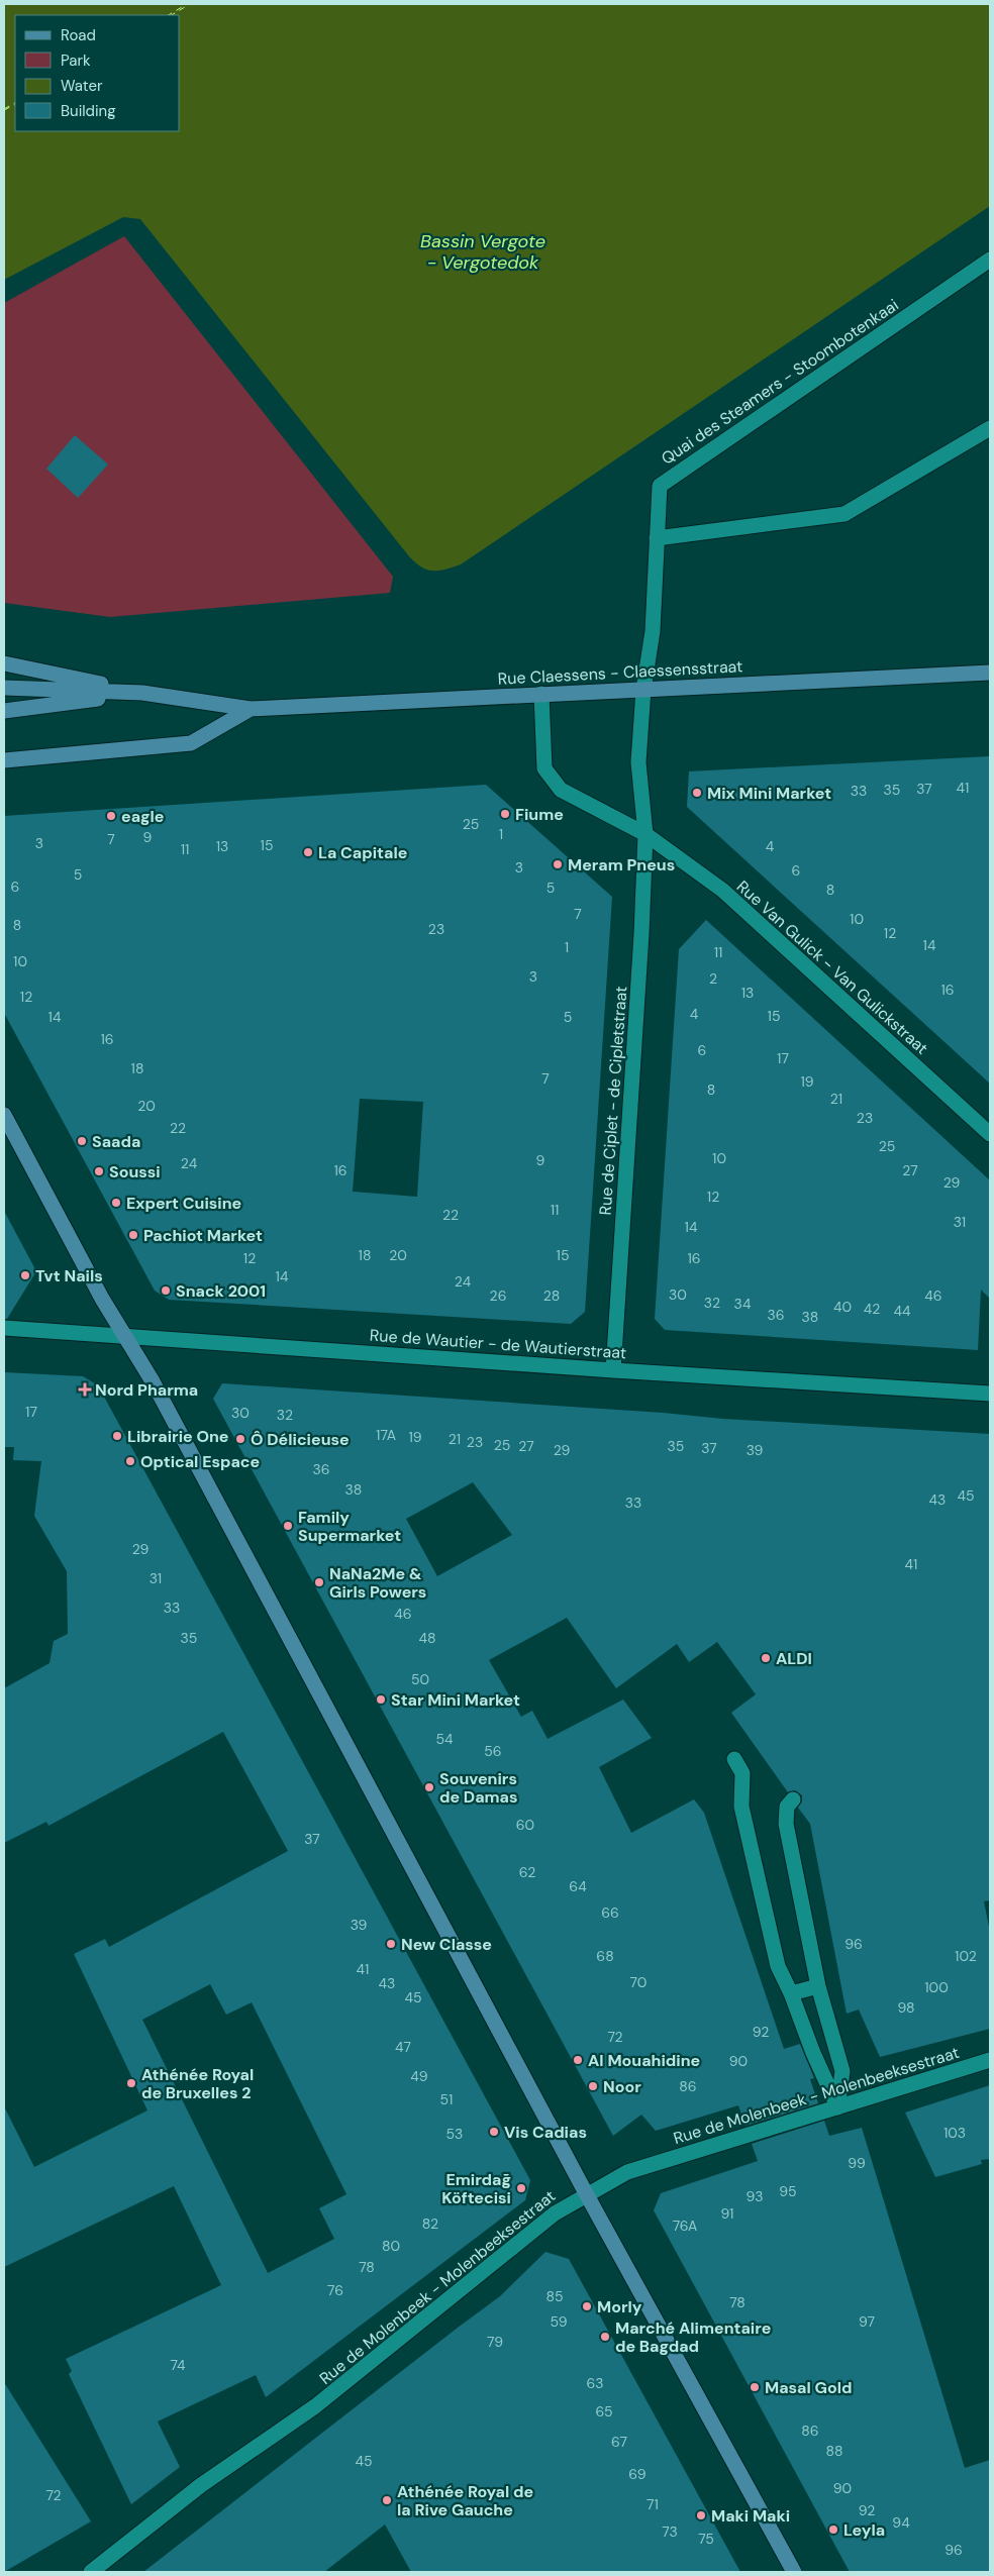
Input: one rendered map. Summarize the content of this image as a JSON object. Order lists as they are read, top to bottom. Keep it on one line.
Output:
{"streets":{"street":["Quai des Steamers - Stoombotenkaai","Rue Claessens - Claessensstraat","Rue Van Gulick - Van Gulickstraat","Rue de Ciplet - de Cipletstraat","Rue de Wautier - de Wautierstraat","Rue de Molenbeek - Molenbeeksestraat"]},"crossings":[["Quai des Steamers - Stoombotenkaai","Rue Claessens - Claessensstraat"],["Rue Claessens - Claessensstraat","Rue Van Gulick - Van Gulickstraat"],["Rue Van Gulick - Van Gulickstraat","Rue de Ciplet - de Cipletstraat"],["Rue de Ciplet - de Cipletstraat","Rue de Wautier - de Wautierstraat"]],"water":["Bassin Vergote - Vergotedok"],"places":{"other":["Mix Mini Market","Fiume","eagle","La Capitale","Meram Pneus","Saada","Soussi","Expert Cuisine","Pachiot Market","Tvt Nails","Snack 2001","Librairie One","Ô Délicieuse","Optical Espace","Family Supermarket","NaNa2Me & Girls Powers","ALDI","Star Mini Market","Souvenirs de Damas","New Classe","Al Mouahidine","Athénée Royal de Bruxelles 2","Noor","Vis Cadias","Emirdağ Köftecisi","Morly","Marché Alimentaire de Bagdad","Masal Gold","Athénée Royal de la Rive Gauche","Maki Maki","Leyla"],"health":["Nord Pharma"]},"house_numbers":["41","37","35","33","25","1","9","7","3","15","13","4","11","3","6","5","6","5","8","7","10","8","23","12","14","1","11","10","3","2","16","13","12","4","15","14","5","16","6","17","18","7","19","8","21","20","23","22","25","10","9","24","16","27","29","12","11","22","31","14","18","20","15","12","16","14","24","30","26","28","46","32","34","40","42","44","36","38","17","30","32","17A","19","21","23","25","27","35","37","29","39","36","38","45","43","33","29","41","31","33","46","35","48","50","54","56","60","37","62","64","66","39","96","68","102","41","70","43","100","45","98","92","72","47","90","49","86","51","103","53","99","95","93","91","82","76A","80","78","76","85","78","59","97","79","74","63","65","86","67","88","45","69","90","72","71","92","94","73","75","96"],"legend":["Road","Park","Water","Building"]}
